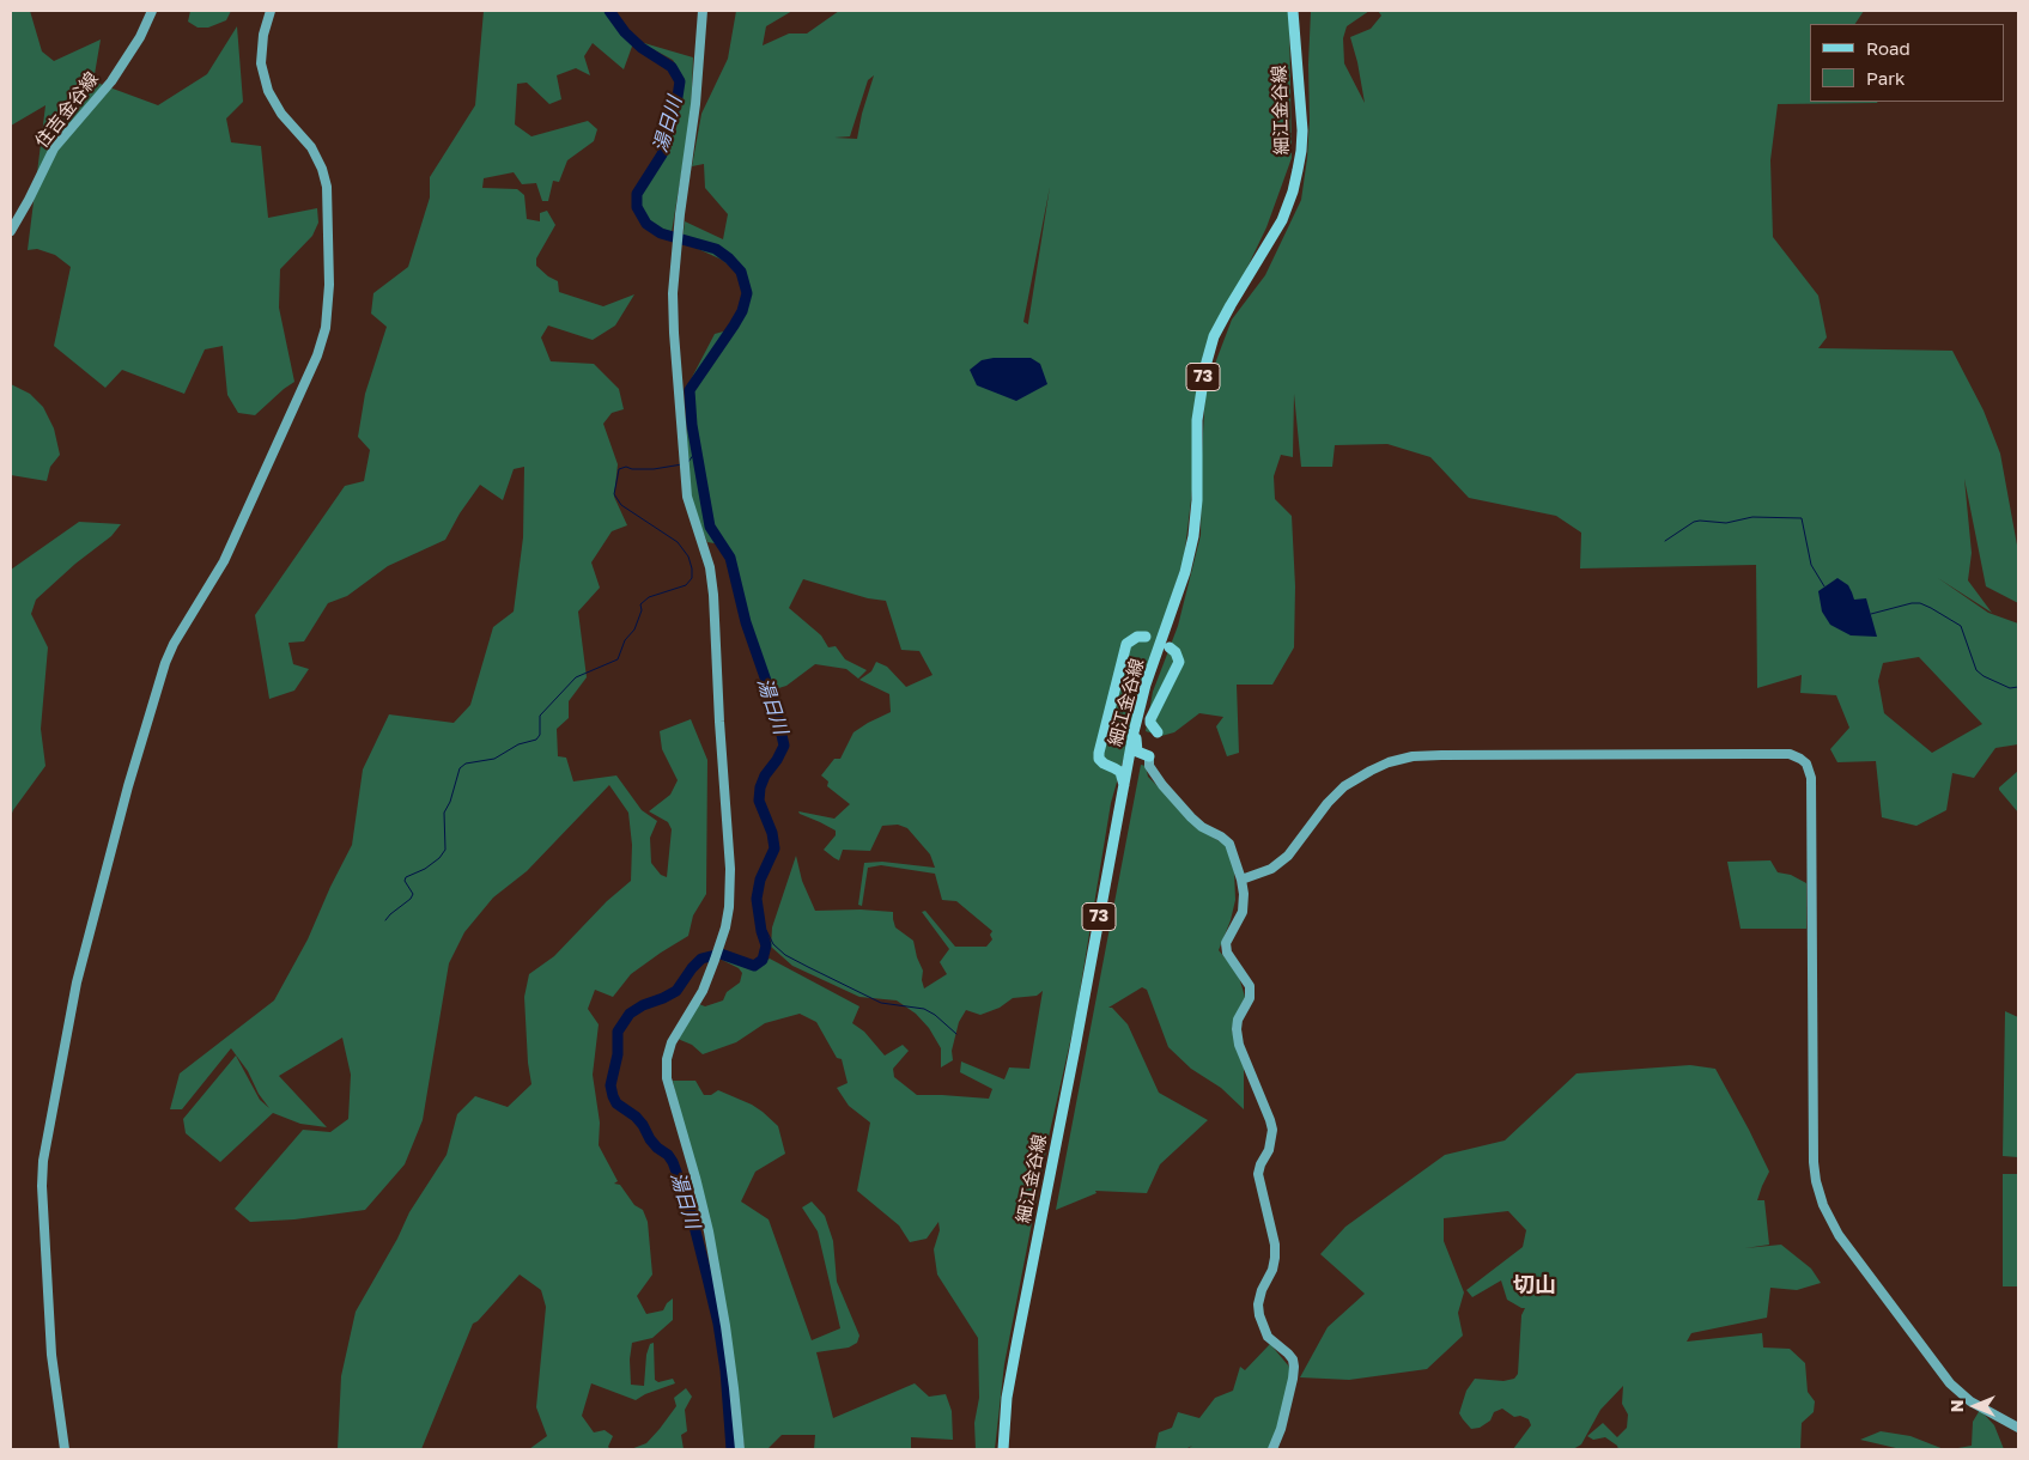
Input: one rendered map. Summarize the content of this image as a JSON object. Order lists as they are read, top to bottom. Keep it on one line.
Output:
{"streets":{"main road":["細江金谷線","73"],"street":["住吉金谷線"]},"districts":["切山"],"water":["湯日川"],"legend":["Road","Park"],"north":"left"}
